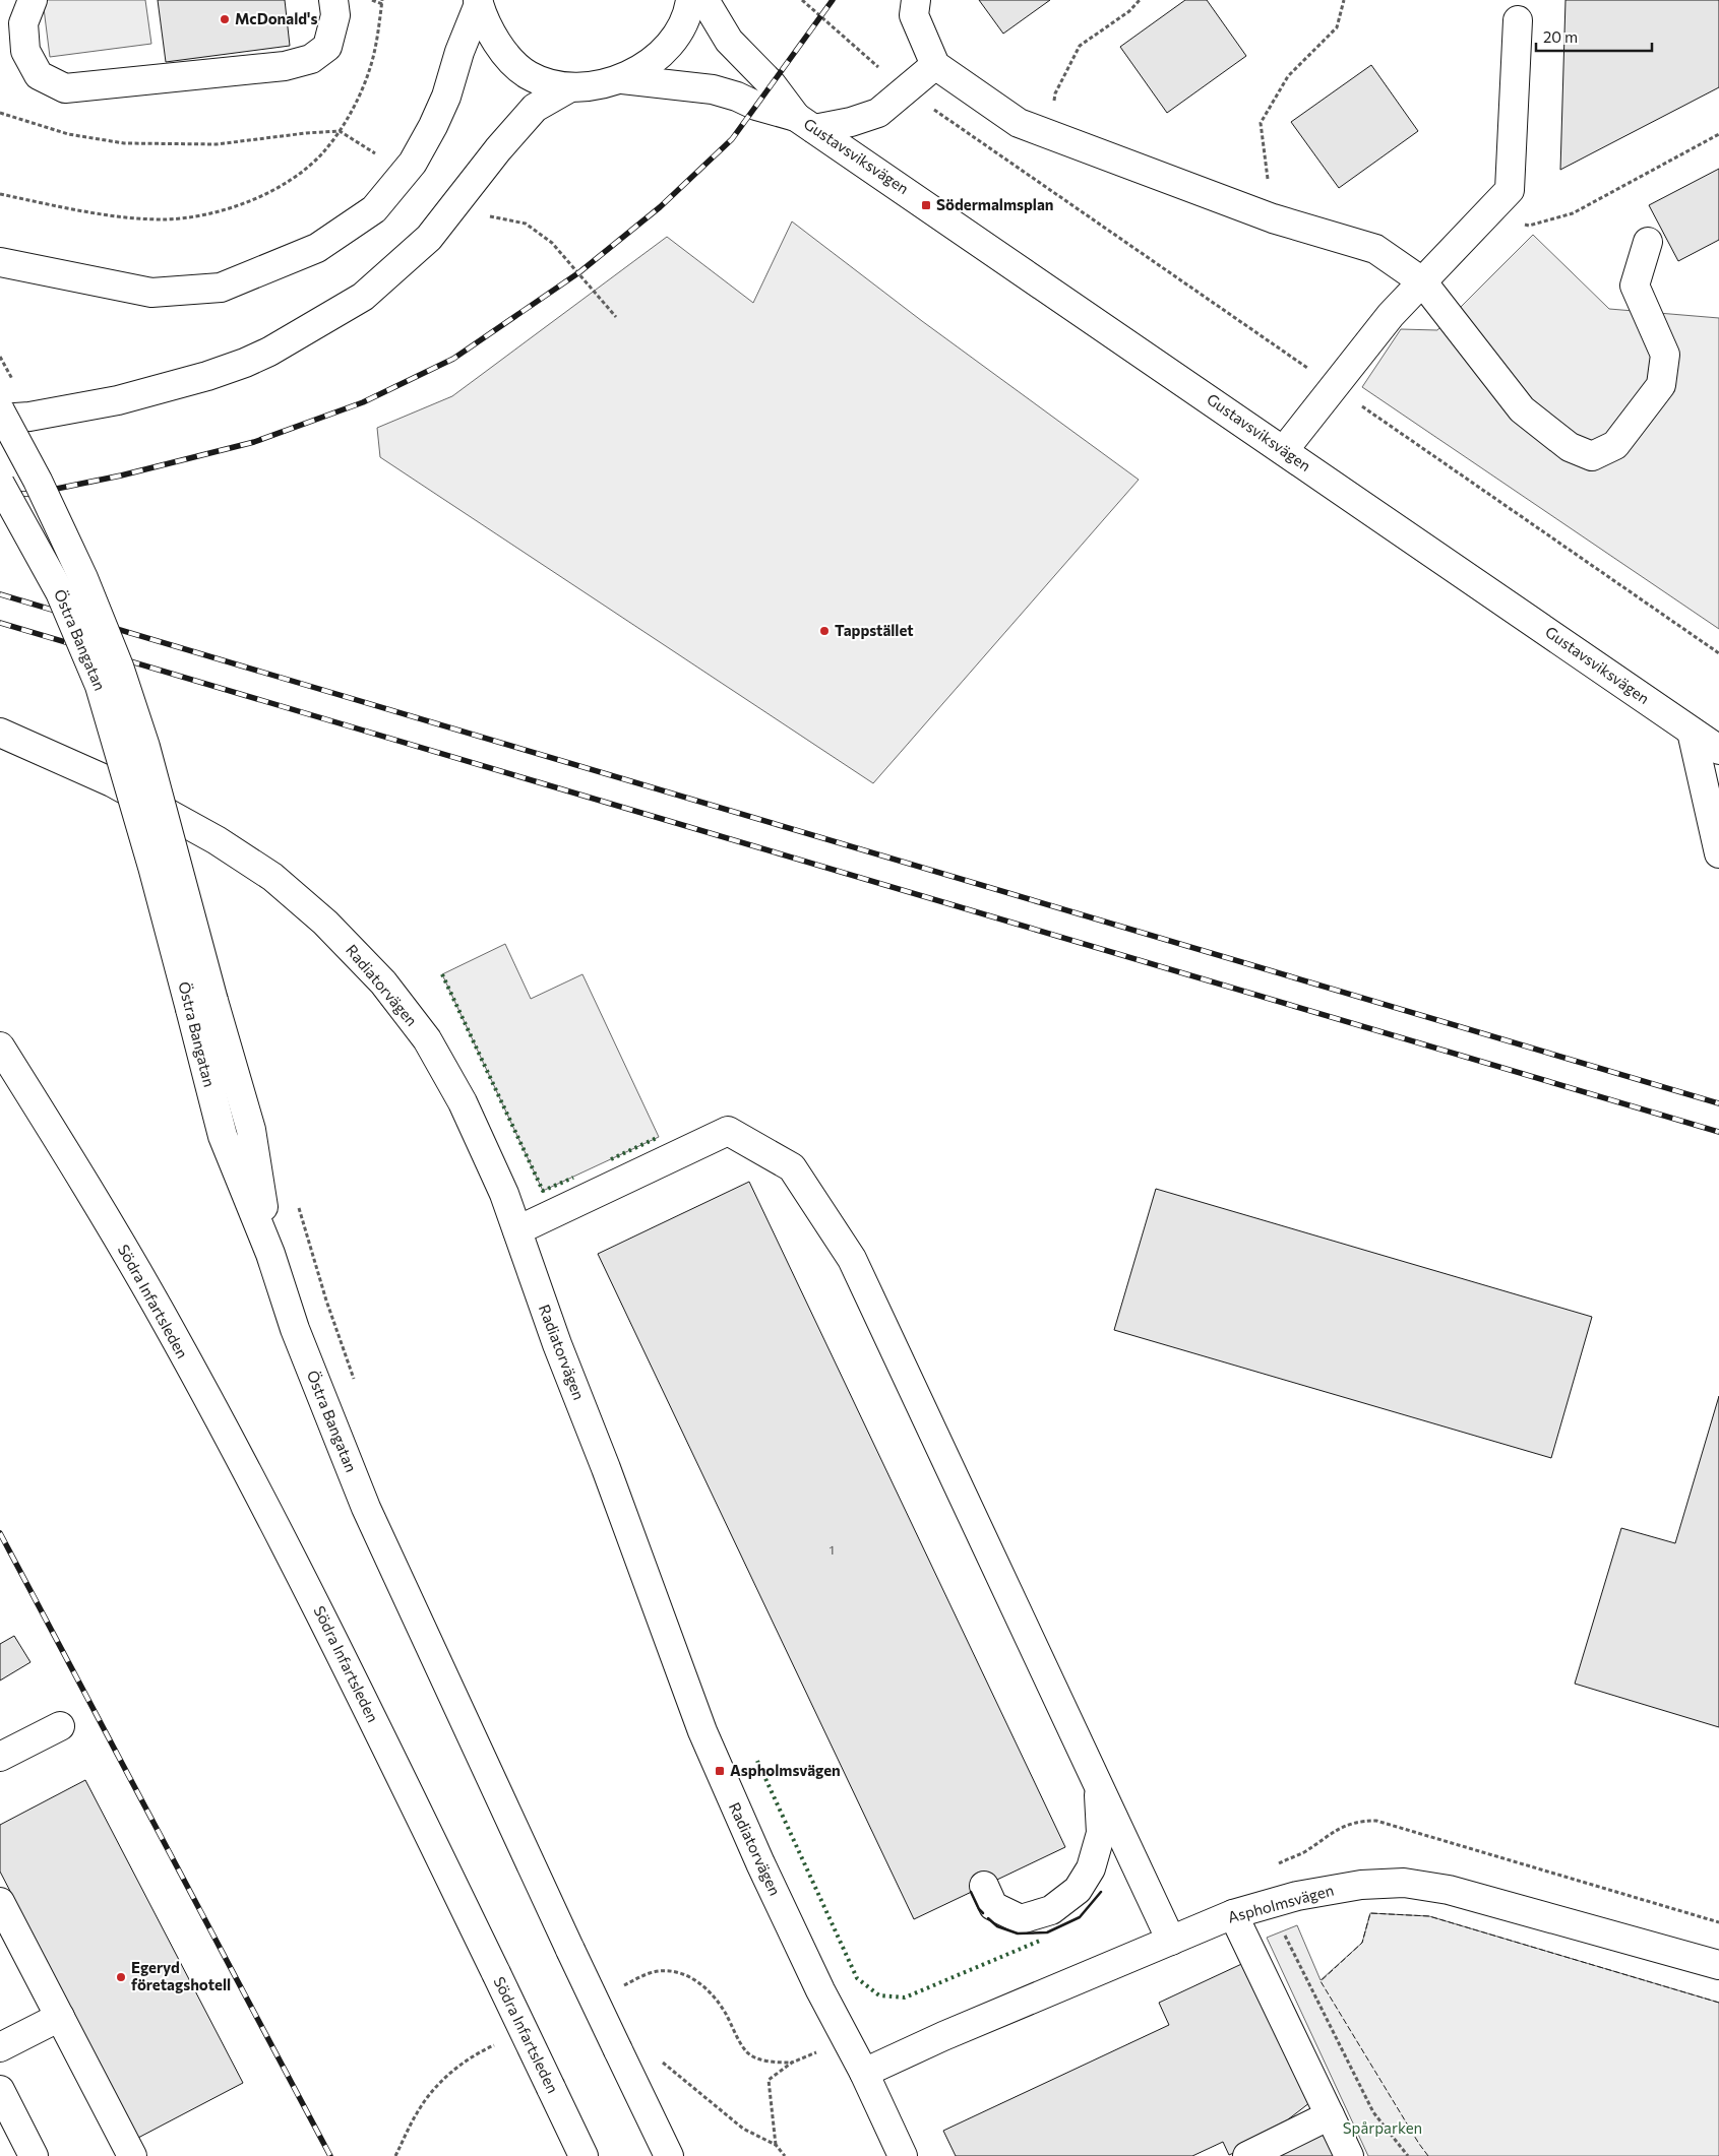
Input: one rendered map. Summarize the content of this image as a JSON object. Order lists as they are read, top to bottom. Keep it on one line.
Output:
{"streets":{"main road":["Gustavsviksvägen","Östra Bangatan","Radiatorvägen","Södra Infartsleden","Aspholmsvägen"]},"crossings":[["Radiatorvägen","Aspholmsvägen"]],"parks":["Spårparken"],"places":{"other":["McDonald's","Tappstället","Egeryd företagshotell"],"transit":["Södermalmsplan","Aspholmsvägen"]},"house_numbers":["1"],"scale_bar":"20 m"}
